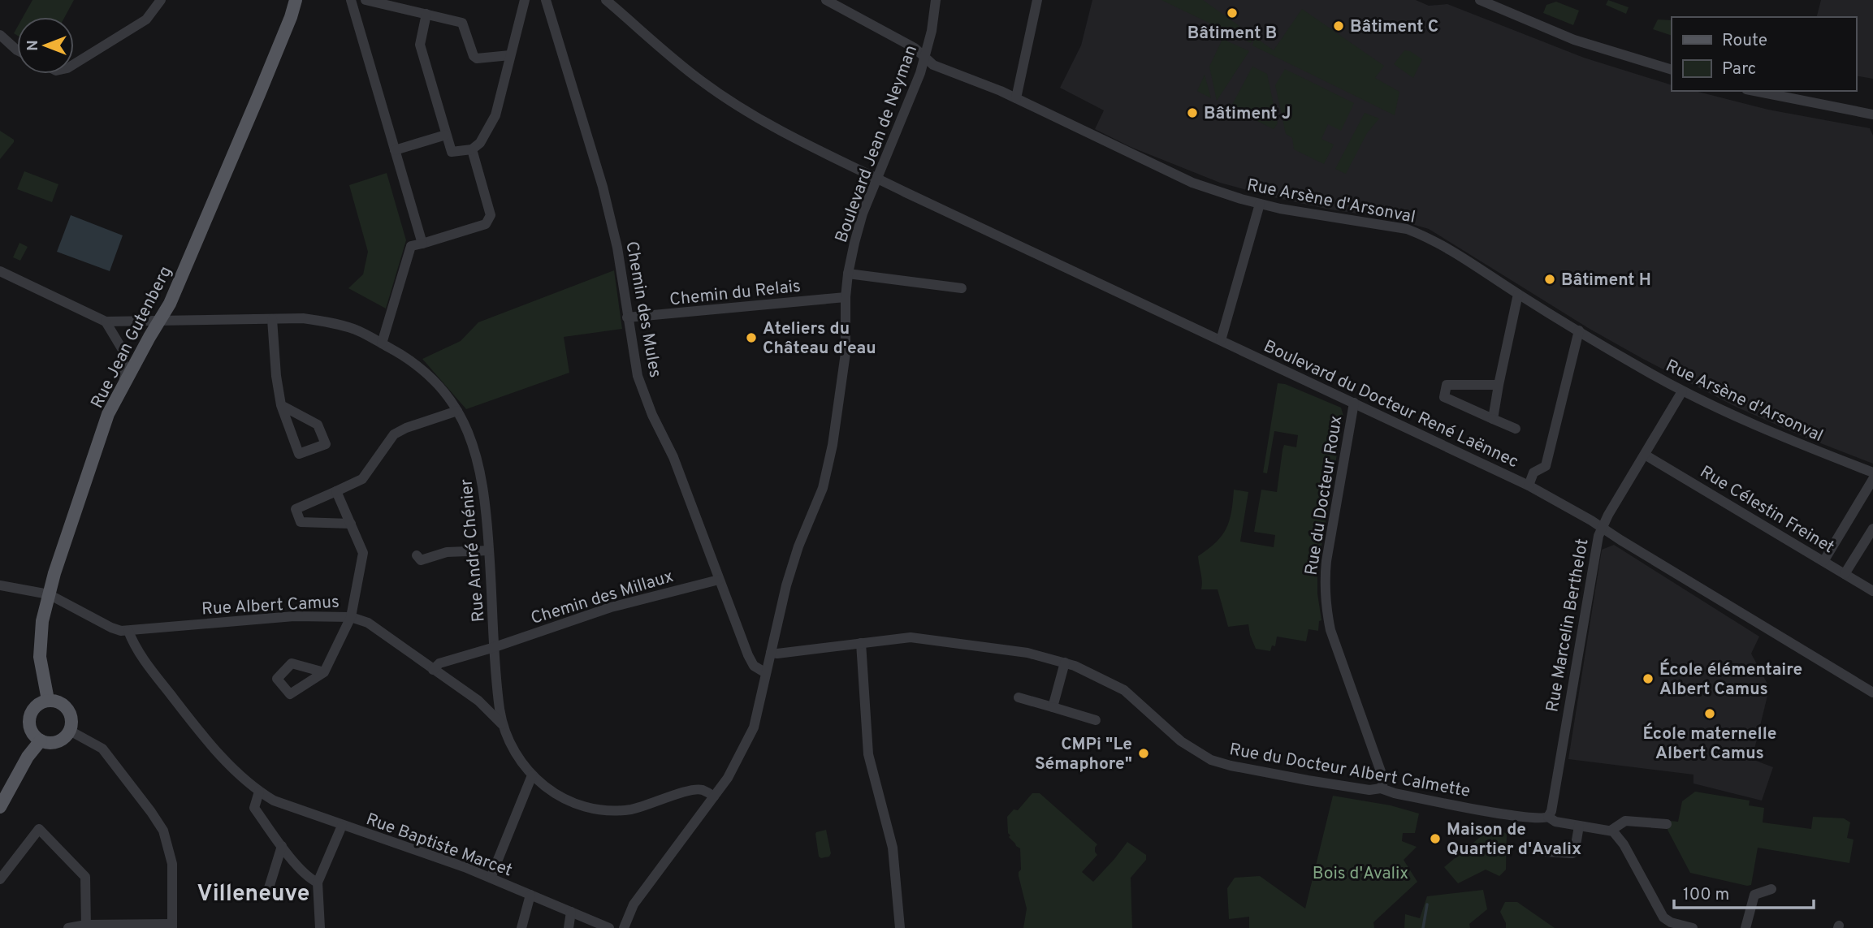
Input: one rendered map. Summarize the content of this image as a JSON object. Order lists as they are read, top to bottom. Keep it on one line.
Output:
{"streets":{"main road":["Rue Jean Gutenberg"],"street":["Boulevard Jean de Neyman","Rue Arsène d'Arsonval","Chemin du Relais","Chemin des Mules","Boulevard du Docteur René Laënnec","Rue du Docteur Roux","Rue Célestin Freinet","Rue André Chénier","Chemin des Millaux","Rue Albert Camus","Rue Marcelin Berthelot","Rue du Docteur Albert Calmette","Rue Baptiste Marcet"]},"crossings":[["Boulevard Jean de Neyman","Rue Arsène d'Arsonval"],["Boulevard Jean de Neyman","Chemin du Relais"],["Boulevard Jean de Neyman","Chemin des Mules"],["Boulevard Jean de Neyman","Boulevard du Docteur René Laënnec"],["Boulevard Jean de Neyman","Rue Albert Camus"],["Boulevard Jean de Neyman","Rue du Docteur Albert Calmette"],["Rue Arsène d'Arsonval","Rue Marcelin Berthelot"],["Chemin du Relais","Chemin des Mules"],["Chemin des Mules","Chemin des Millaux"],["Rue Jean Gutenberg","Rue André Chénier"],["Boulevard du Docteur René Laënnec","Rue du Docteur Roux"],["Boulevard du Docteur René Laënnec","Rue Marcelin Berthelot"],["Rue du Docteur Roux","Rue du Docteur Albert Calmette"],["Rue Célestin Freinet","Rue Marcelin Berthelot"],["Rue André Chénier","Chemin des Millaux"],["Rue André Chénier","Rue Albert Camus"],["Chemin des Millaux","Rue Albert Camus"],["Rue Albert Camus","Rue Baptiste Marcet"],["Rue Marcelin Berthelot","Rue du Docteur Albert Calmette"]],"districts":["Villeneuve"],"parks":["Bois d'Avalix"],"places":["Bâtiment B","Bâtiment C","Bâtiment J","Bâtiment H","Ateliers du Château d'eau","École élémentaire Albert Camus","École maternelle Albert Camus","CMPi \"Le Sémaphore\"","Maison de Quartier d'Avalix"],"legend":["Route","Parc"],"scale_bar":"100 m","north":"left"}
